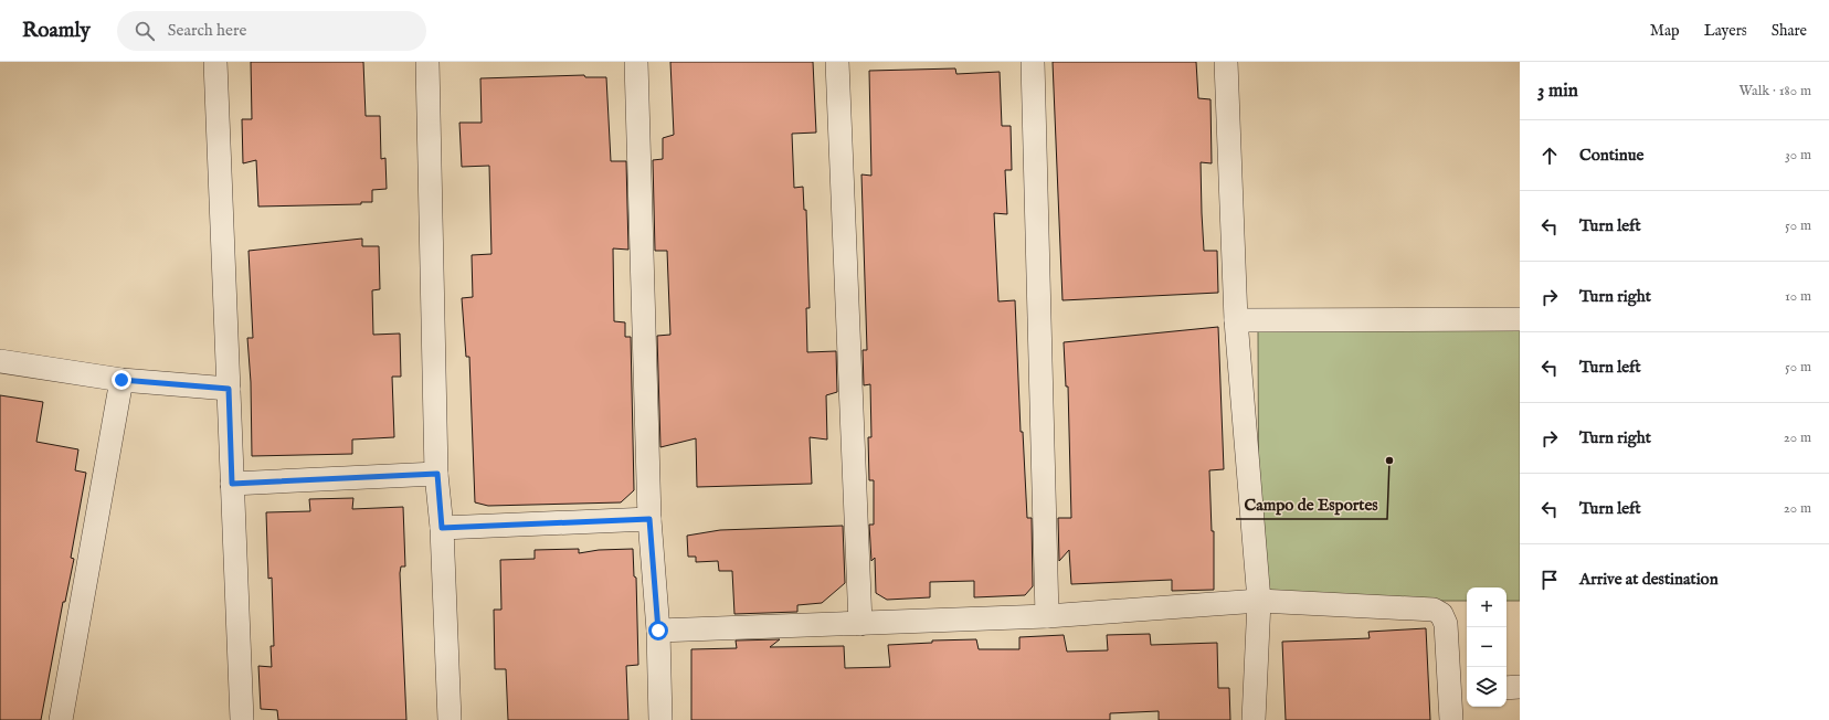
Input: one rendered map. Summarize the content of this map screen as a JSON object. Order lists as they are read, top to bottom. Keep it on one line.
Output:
{"places":["Campo de Esportes"],"page":{"header":"Roamly","search":"Search here","nav":["Map","Layers","Share"],"heading":["3 min","Walk · 180 m"],"list":[["Continue","30 m"],["Turn left","50 m"],["Turn right","10 m"],["Turn left","50 m"],["Turn right","20 m"],["Turn left","20 m"],"Arrive at destination"],"map_buttons":["+","−"]}}
